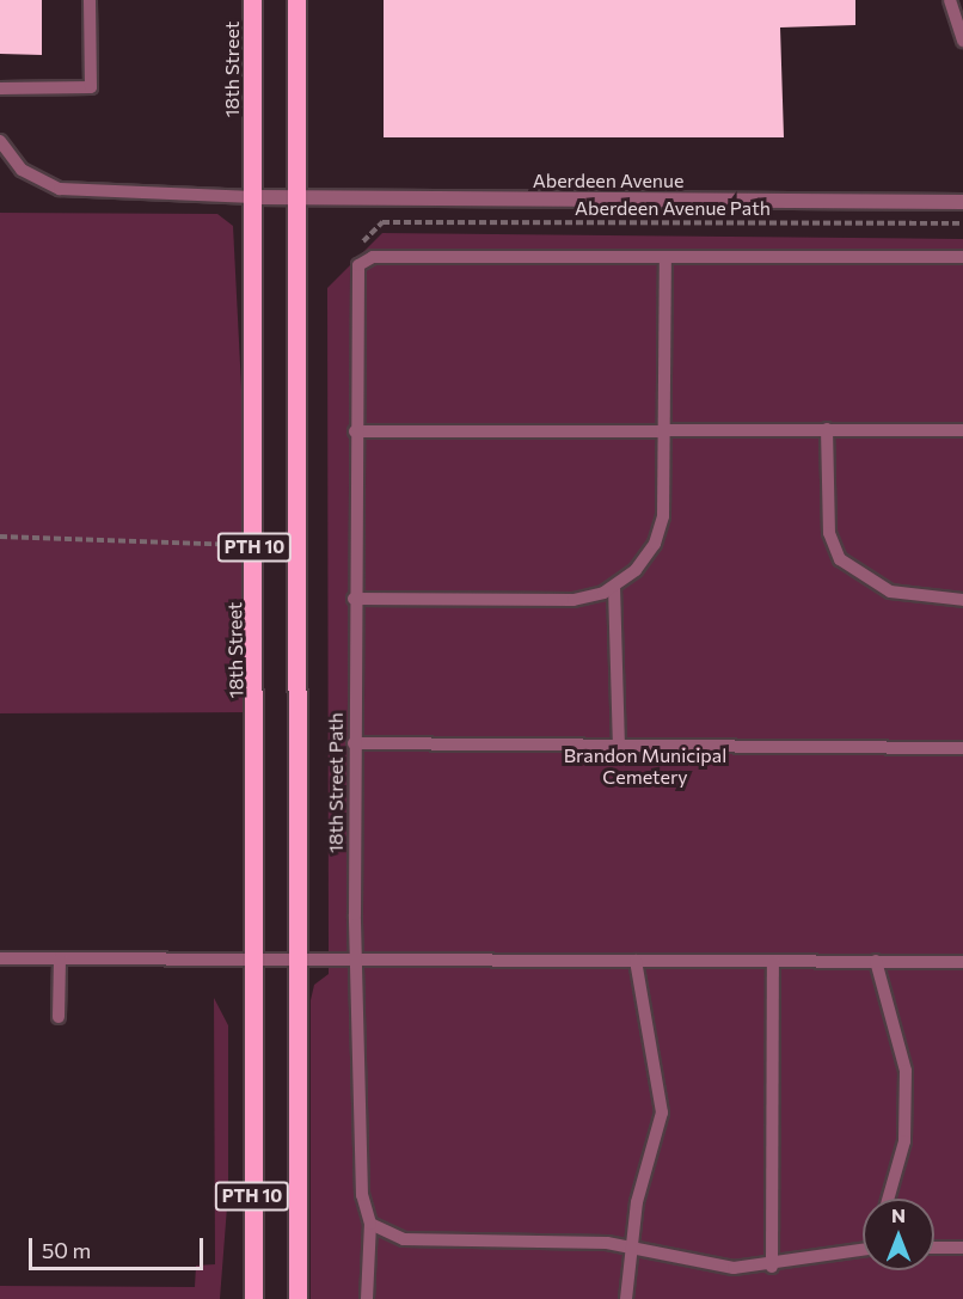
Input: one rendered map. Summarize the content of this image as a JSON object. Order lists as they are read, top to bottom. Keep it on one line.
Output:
{"streets":{"main road":["18th Street","PTH 10"],"street":["Aberdeen Avenue"],"lane":["18th Street Path"],"path":["Aberdeen Avenue Path"]},"crossings":[["18th Street","Aberdeen Avenue"],["Aberdeen Avenue","PTH 10"]],"parks":["Brandon Municipal Cemetery"],"scale_bar":"50 m","north":"top"}
